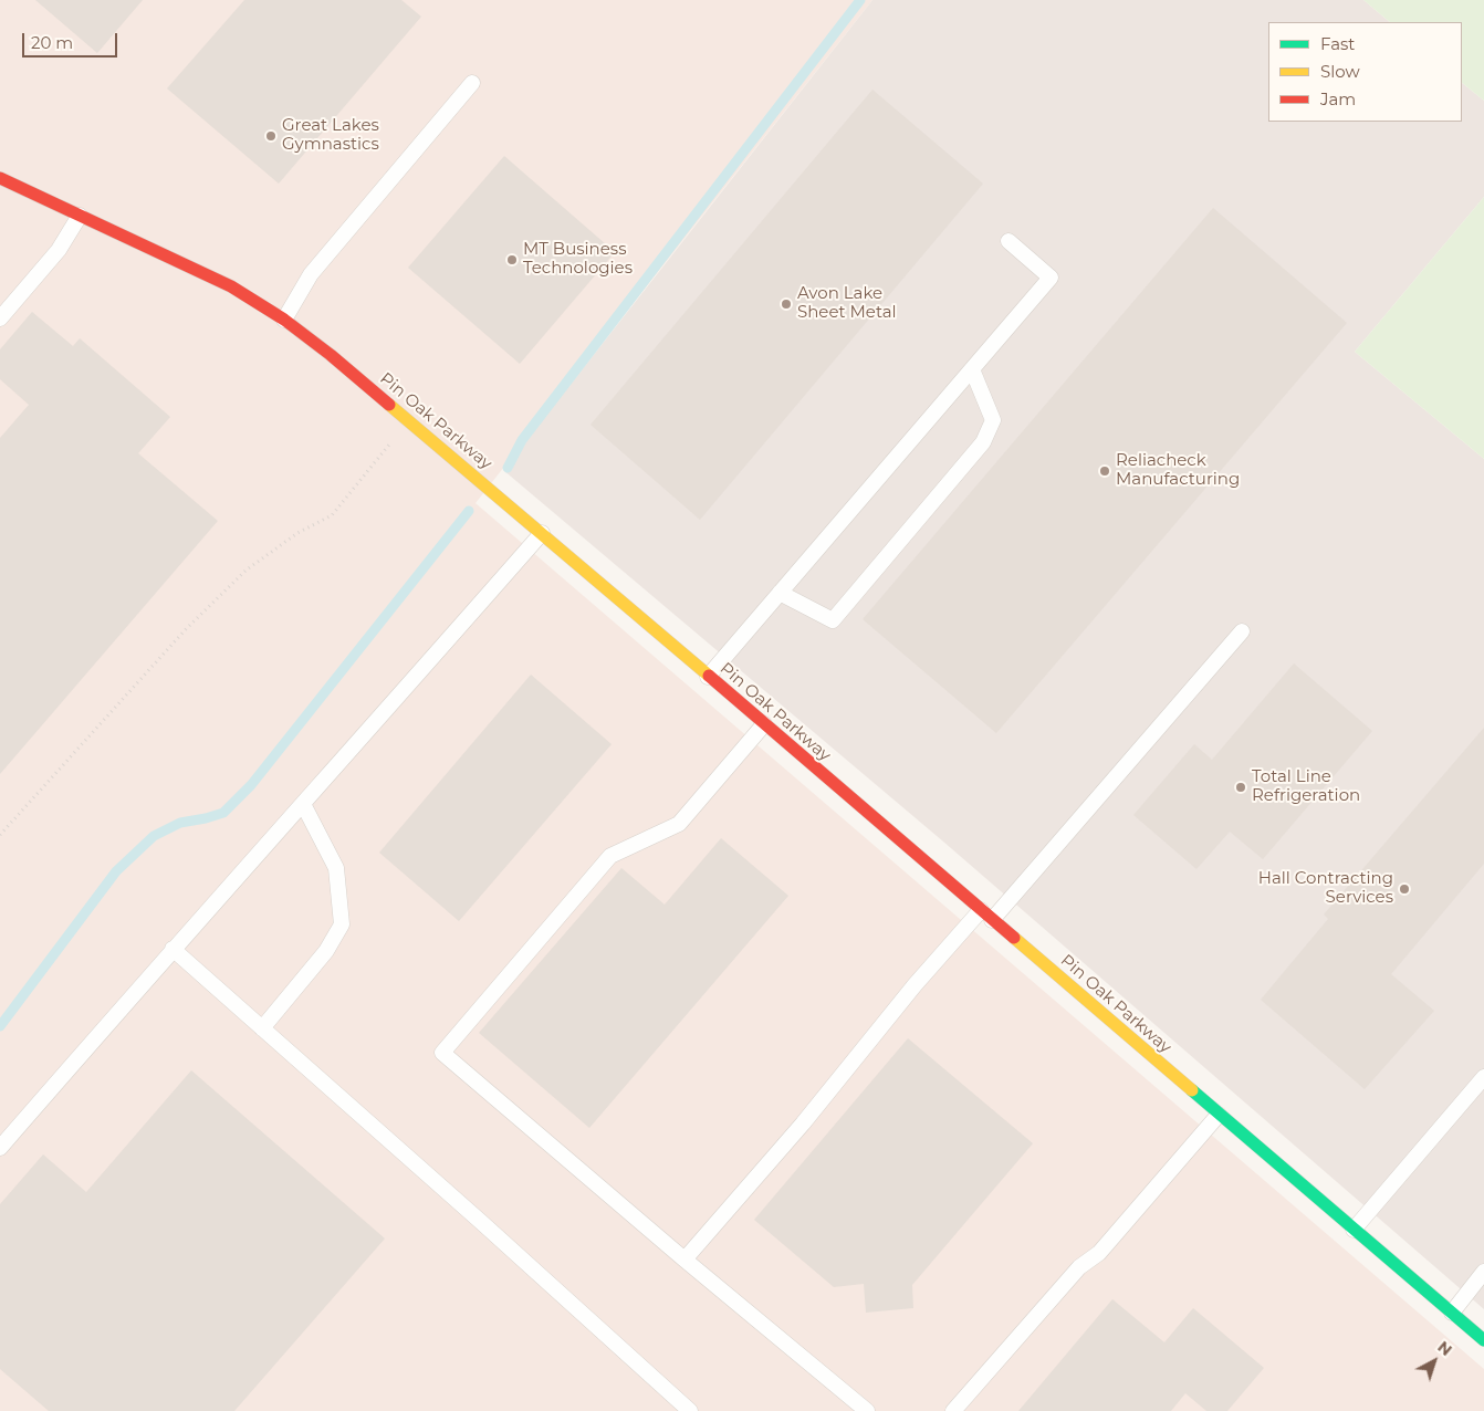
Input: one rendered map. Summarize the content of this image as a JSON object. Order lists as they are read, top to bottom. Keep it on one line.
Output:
{"streets":{"street":["Pin Oak Parkway"]},"places":["Great Lakes Gymnastics","MT Business Technologies","Avon Lake Sheet Metal","Reliacheck Manufacturing","Total Line Refrigeration","Hall Contracting Services"],"legend":["Fast","Slow","Jam"],"scale_bar":"20 m","north":"top right"}
